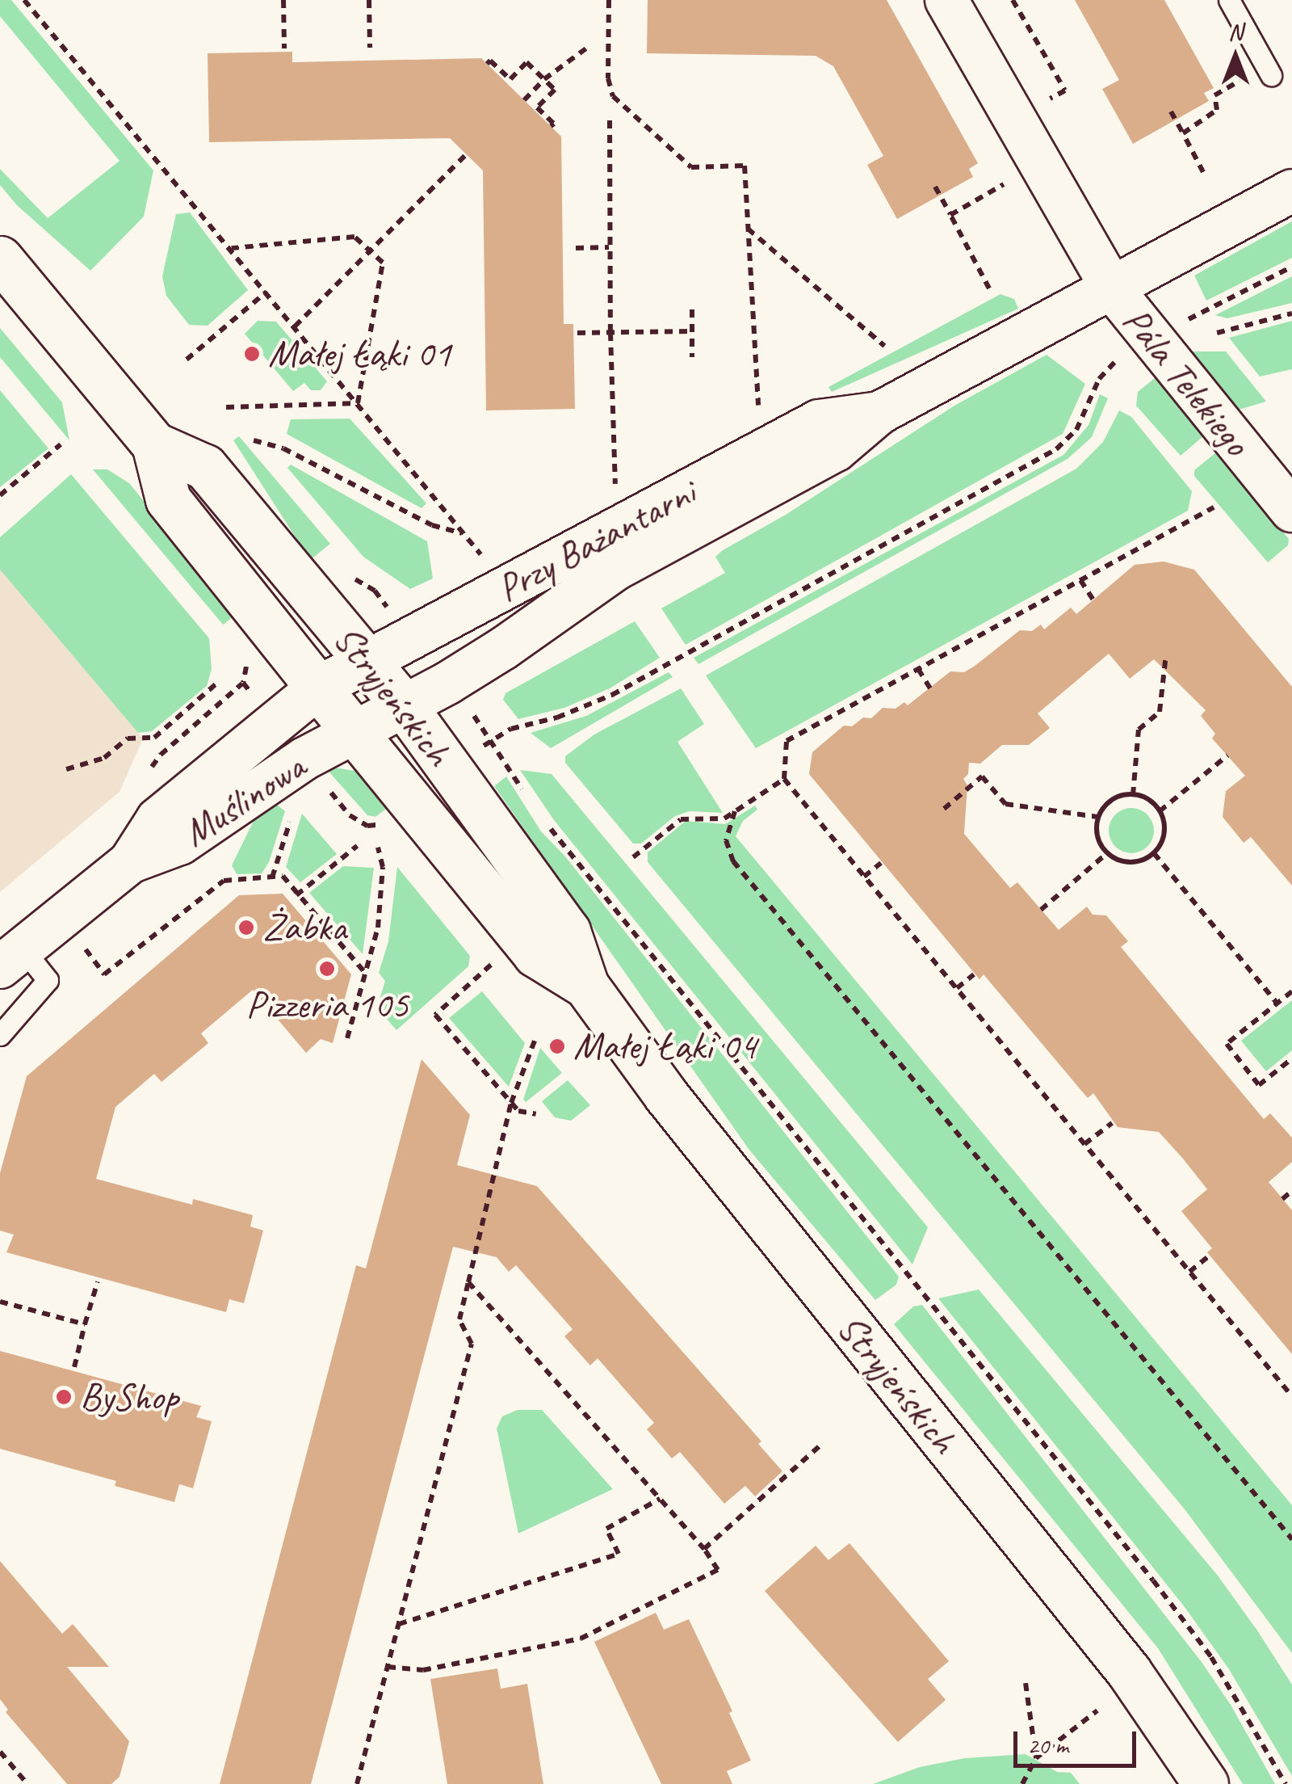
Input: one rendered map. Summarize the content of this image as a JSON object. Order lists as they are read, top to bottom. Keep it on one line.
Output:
{"streets":{"street":["Pála Telekiego","Przy Bażantarni","Stryjeńskich","Muślinowa"]},"crossings":[["Pála Telekiego","Przy Bażantarni"],["Przy Bażantarni","Stryjeńskich"],["Przy Bażantarni","Muślinowa"],["Stryjeńskich","Muślinowa"]],"places":["Małej Łąki 01","Żabka","Pizzeria 105","Małej Łąki 04","ByShop"],"scale_bar":"20 m","north":"top"}
